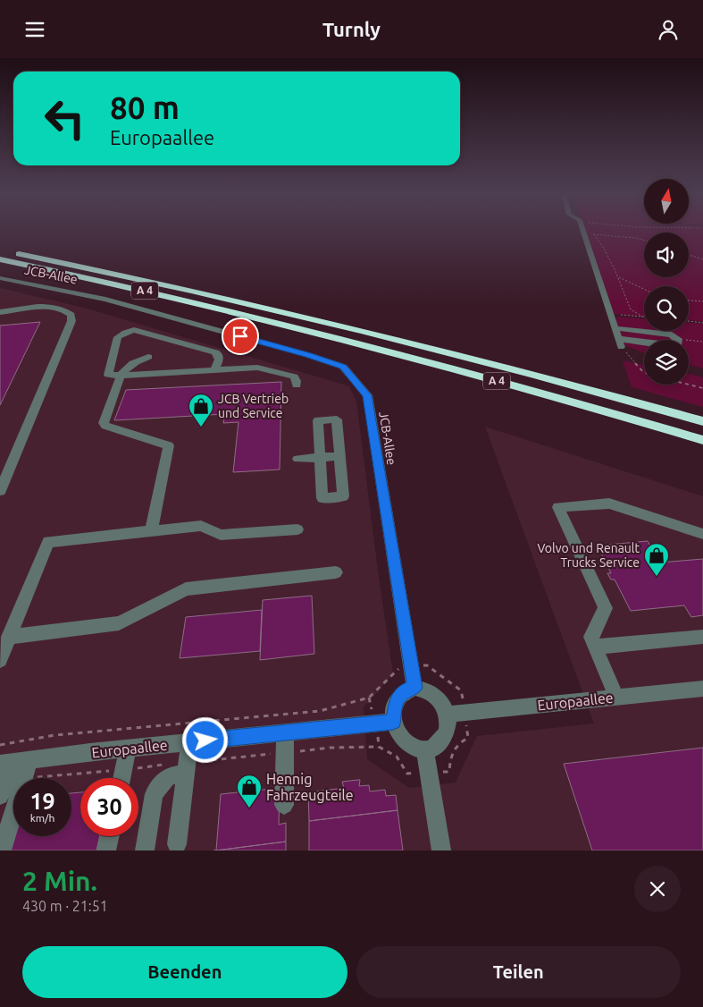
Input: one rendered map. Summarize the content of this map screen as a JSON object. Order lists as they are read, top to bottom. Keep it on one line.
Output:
{"streets":{"highway":["A 4"],"street":["JCB-Allee","Europaallee"]},"crossings":[["JCB-Allee","Europaallee"]],"places":{"shop":["JCB Vertrieb und Service","Volvo und Renault Trucks Service","Hennig Fahrzeugteile"]},"north":"top","page":{"header":"Turnly","turn":["80 m","Europaallee"],"speed":"19 km/h","limit":"30","heading":["2 Min.","430 m · 21:51"],"buttons":["Beenden","Teilen"]}}
